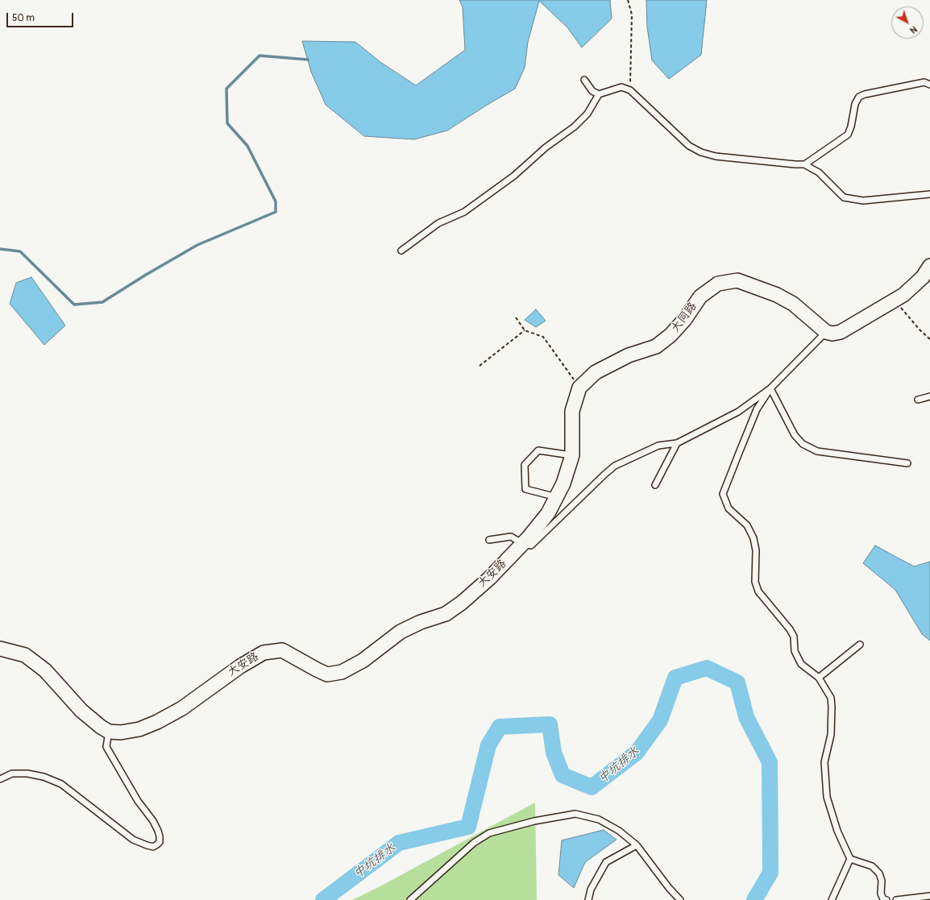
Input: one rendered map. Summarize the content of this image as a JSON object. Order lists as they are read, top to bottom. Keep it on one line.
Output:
{"streets":{"street":["大同路","大安路"]},"crossings":[["大同路","大安路"]],"water":["中坑排水"],"scale_bar":"50 m","north":"bottom right"}
